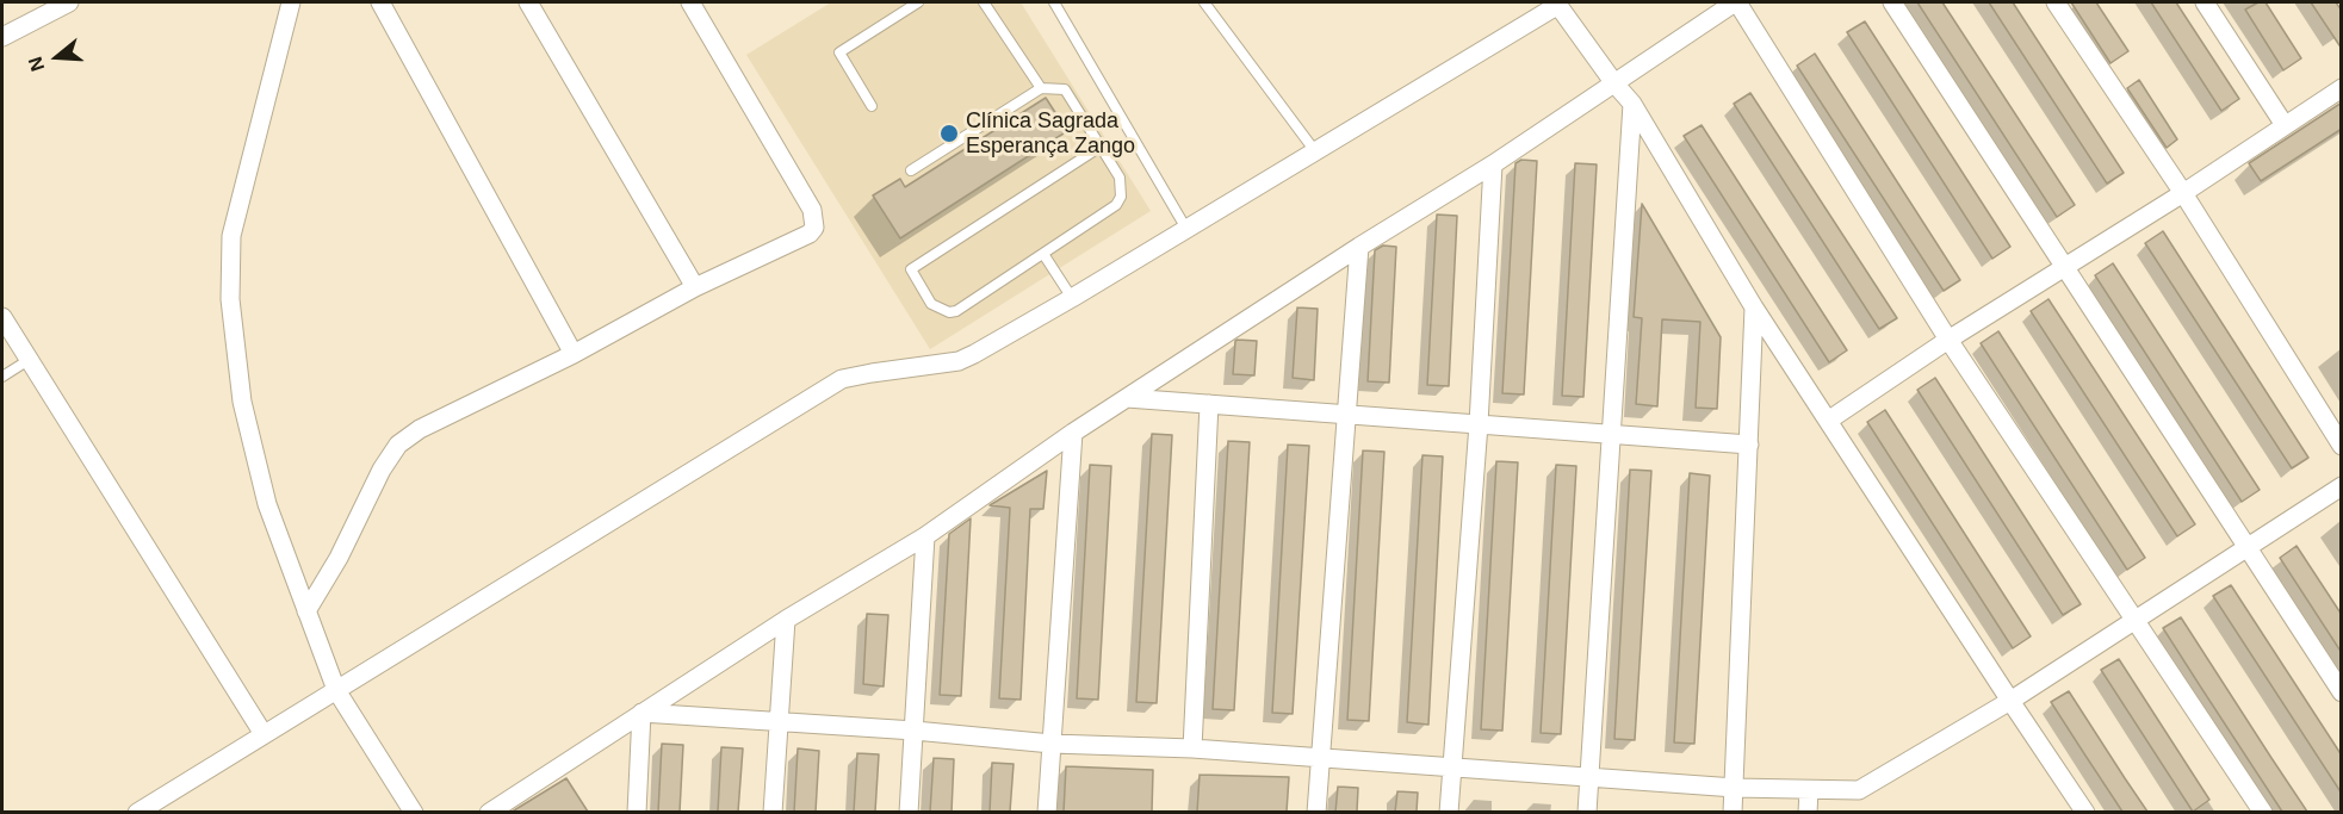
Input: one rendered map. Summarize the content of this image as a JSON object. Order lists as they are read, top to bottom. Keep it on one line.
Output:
{"places":["Clínica Sagrada Esperança Zango"],"north":"left"}
